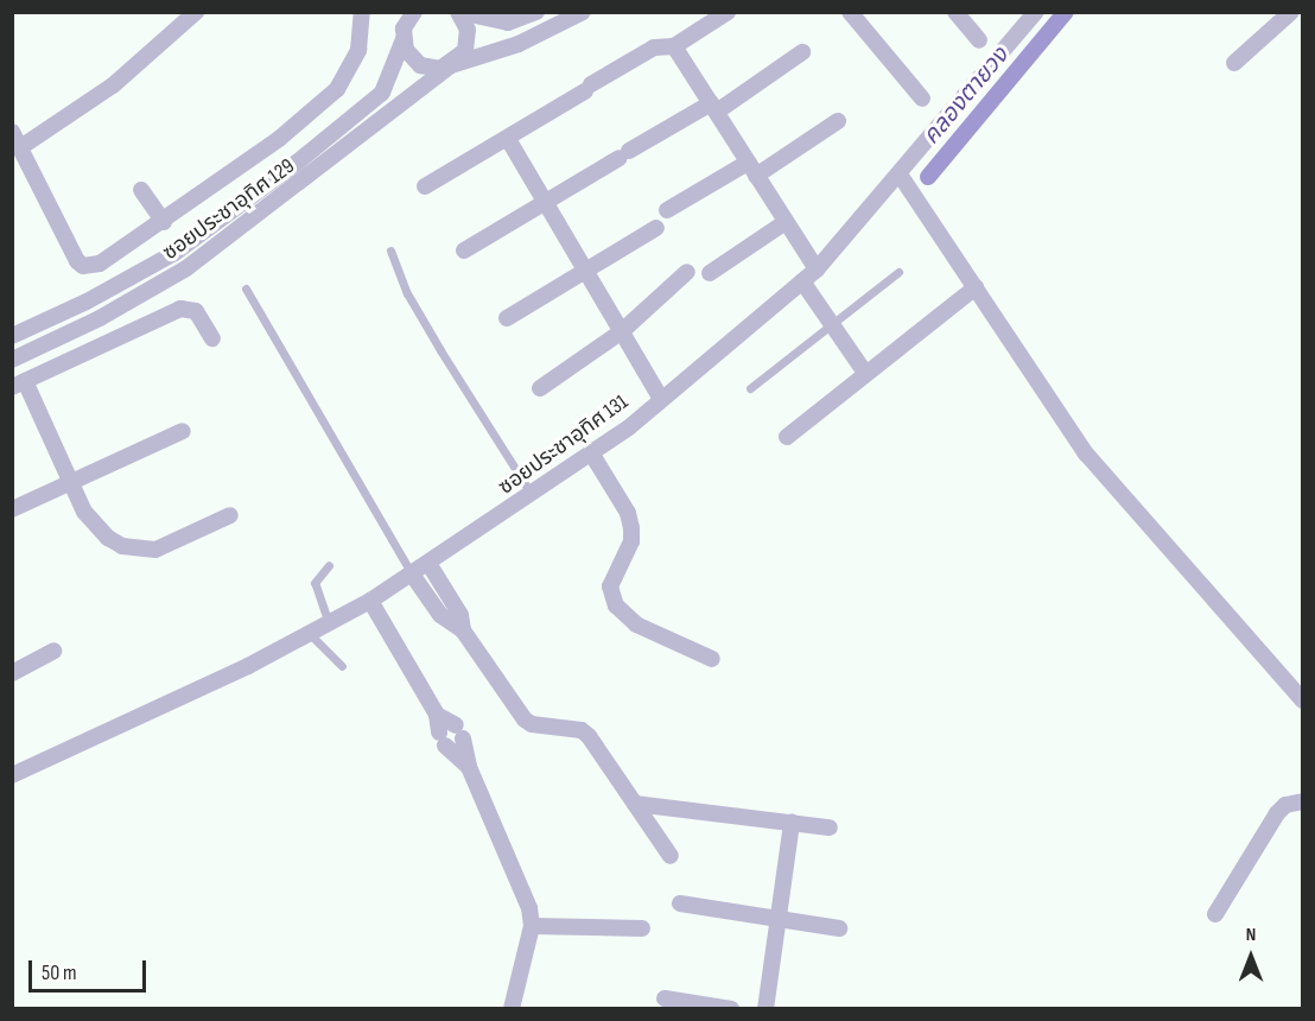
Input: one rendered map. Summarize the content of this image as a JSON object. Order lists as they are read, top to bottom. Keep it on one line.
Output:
{"streets":{"street":["ซอยประชาอุทิศ 129","ซอยประชาอุทิศ 131"]},"water":["คลองตายวง"],"scale_bar":"50 m","north":"top"}
